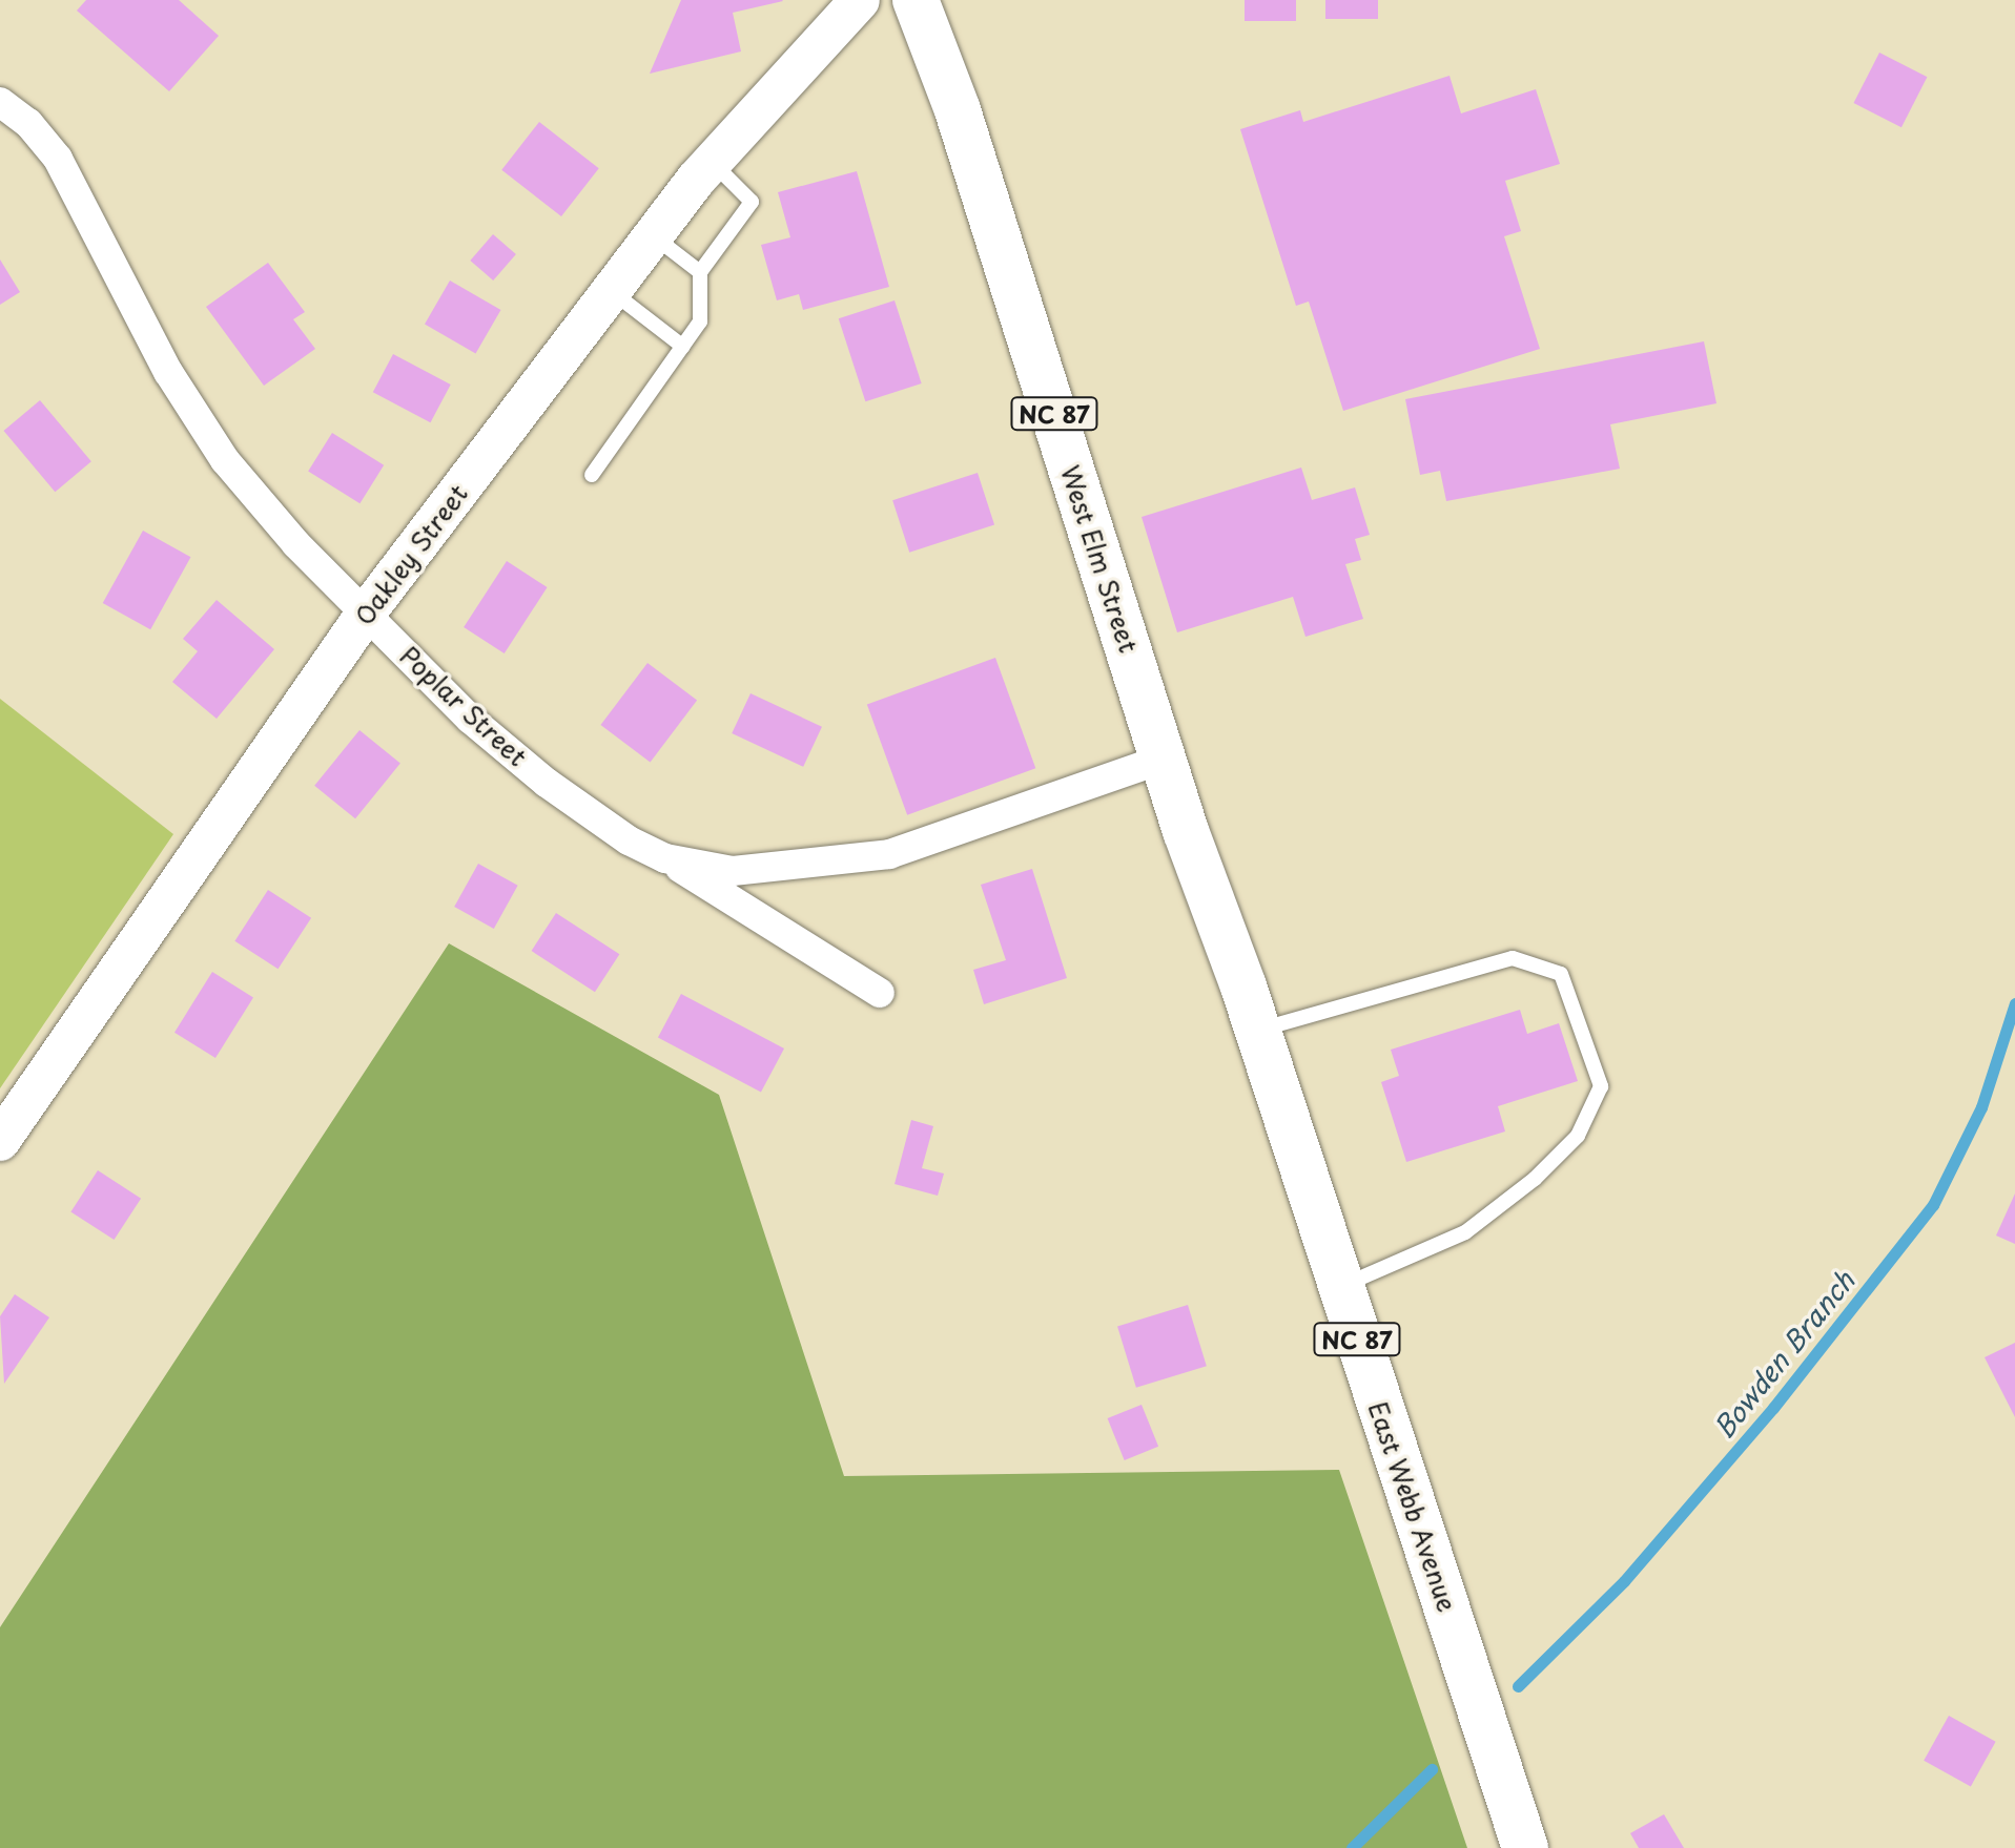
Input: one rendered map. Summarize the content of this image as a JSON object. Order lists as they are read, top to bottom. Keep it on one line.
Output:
{"streets":{"highway":["NC 87","West Elm Street","East Webb Avenue"],"street":["Oakley Street","Poplar Street"]},"crossings":[["Oakley Street","Poplar Street"],["West Elm Street","Poplar Street"],["West Elm Street","East Webb Avenue"]],"water":["Bowden Branch"]}
